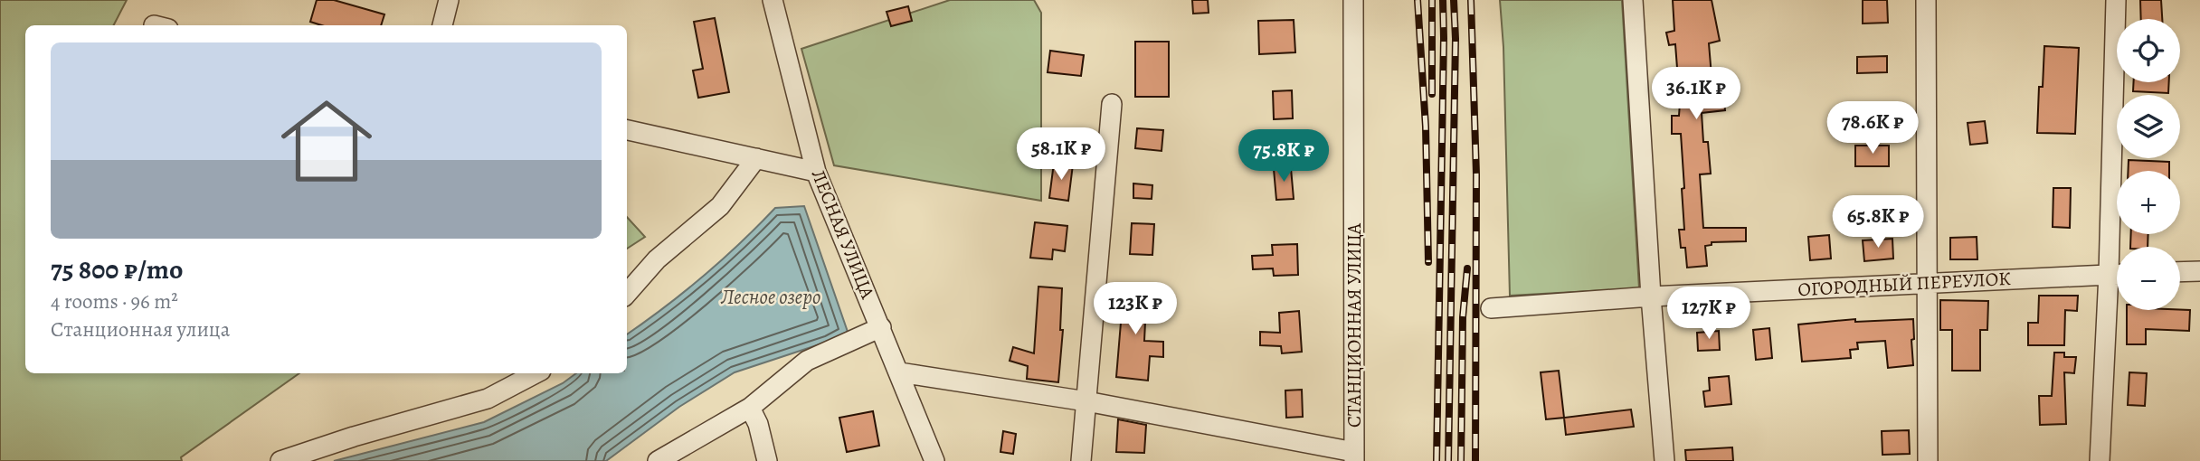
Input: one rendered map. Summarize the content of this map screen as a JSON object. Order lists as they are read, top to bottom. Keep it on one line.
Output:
{"streets":{"street":["ЛЕСНАЯ УЛИЦА","ОГОРОДНЫЙ ПЕРЕУЛОК","СТАНЦИОННАЯ УЛИЦА"]},"water":["Лесное озеро"],"page":{"map_buttons":["+","−"],"list":[{"name":"75 800 ₽/mo","note":"4 rooms · 96 m² · Станционная улица"}],"price":["36.1K ₽","78.6K ₽","58.1K ₽","75.8K ₽","65.8K ₽","123K ₽","127K ₽"]}}
